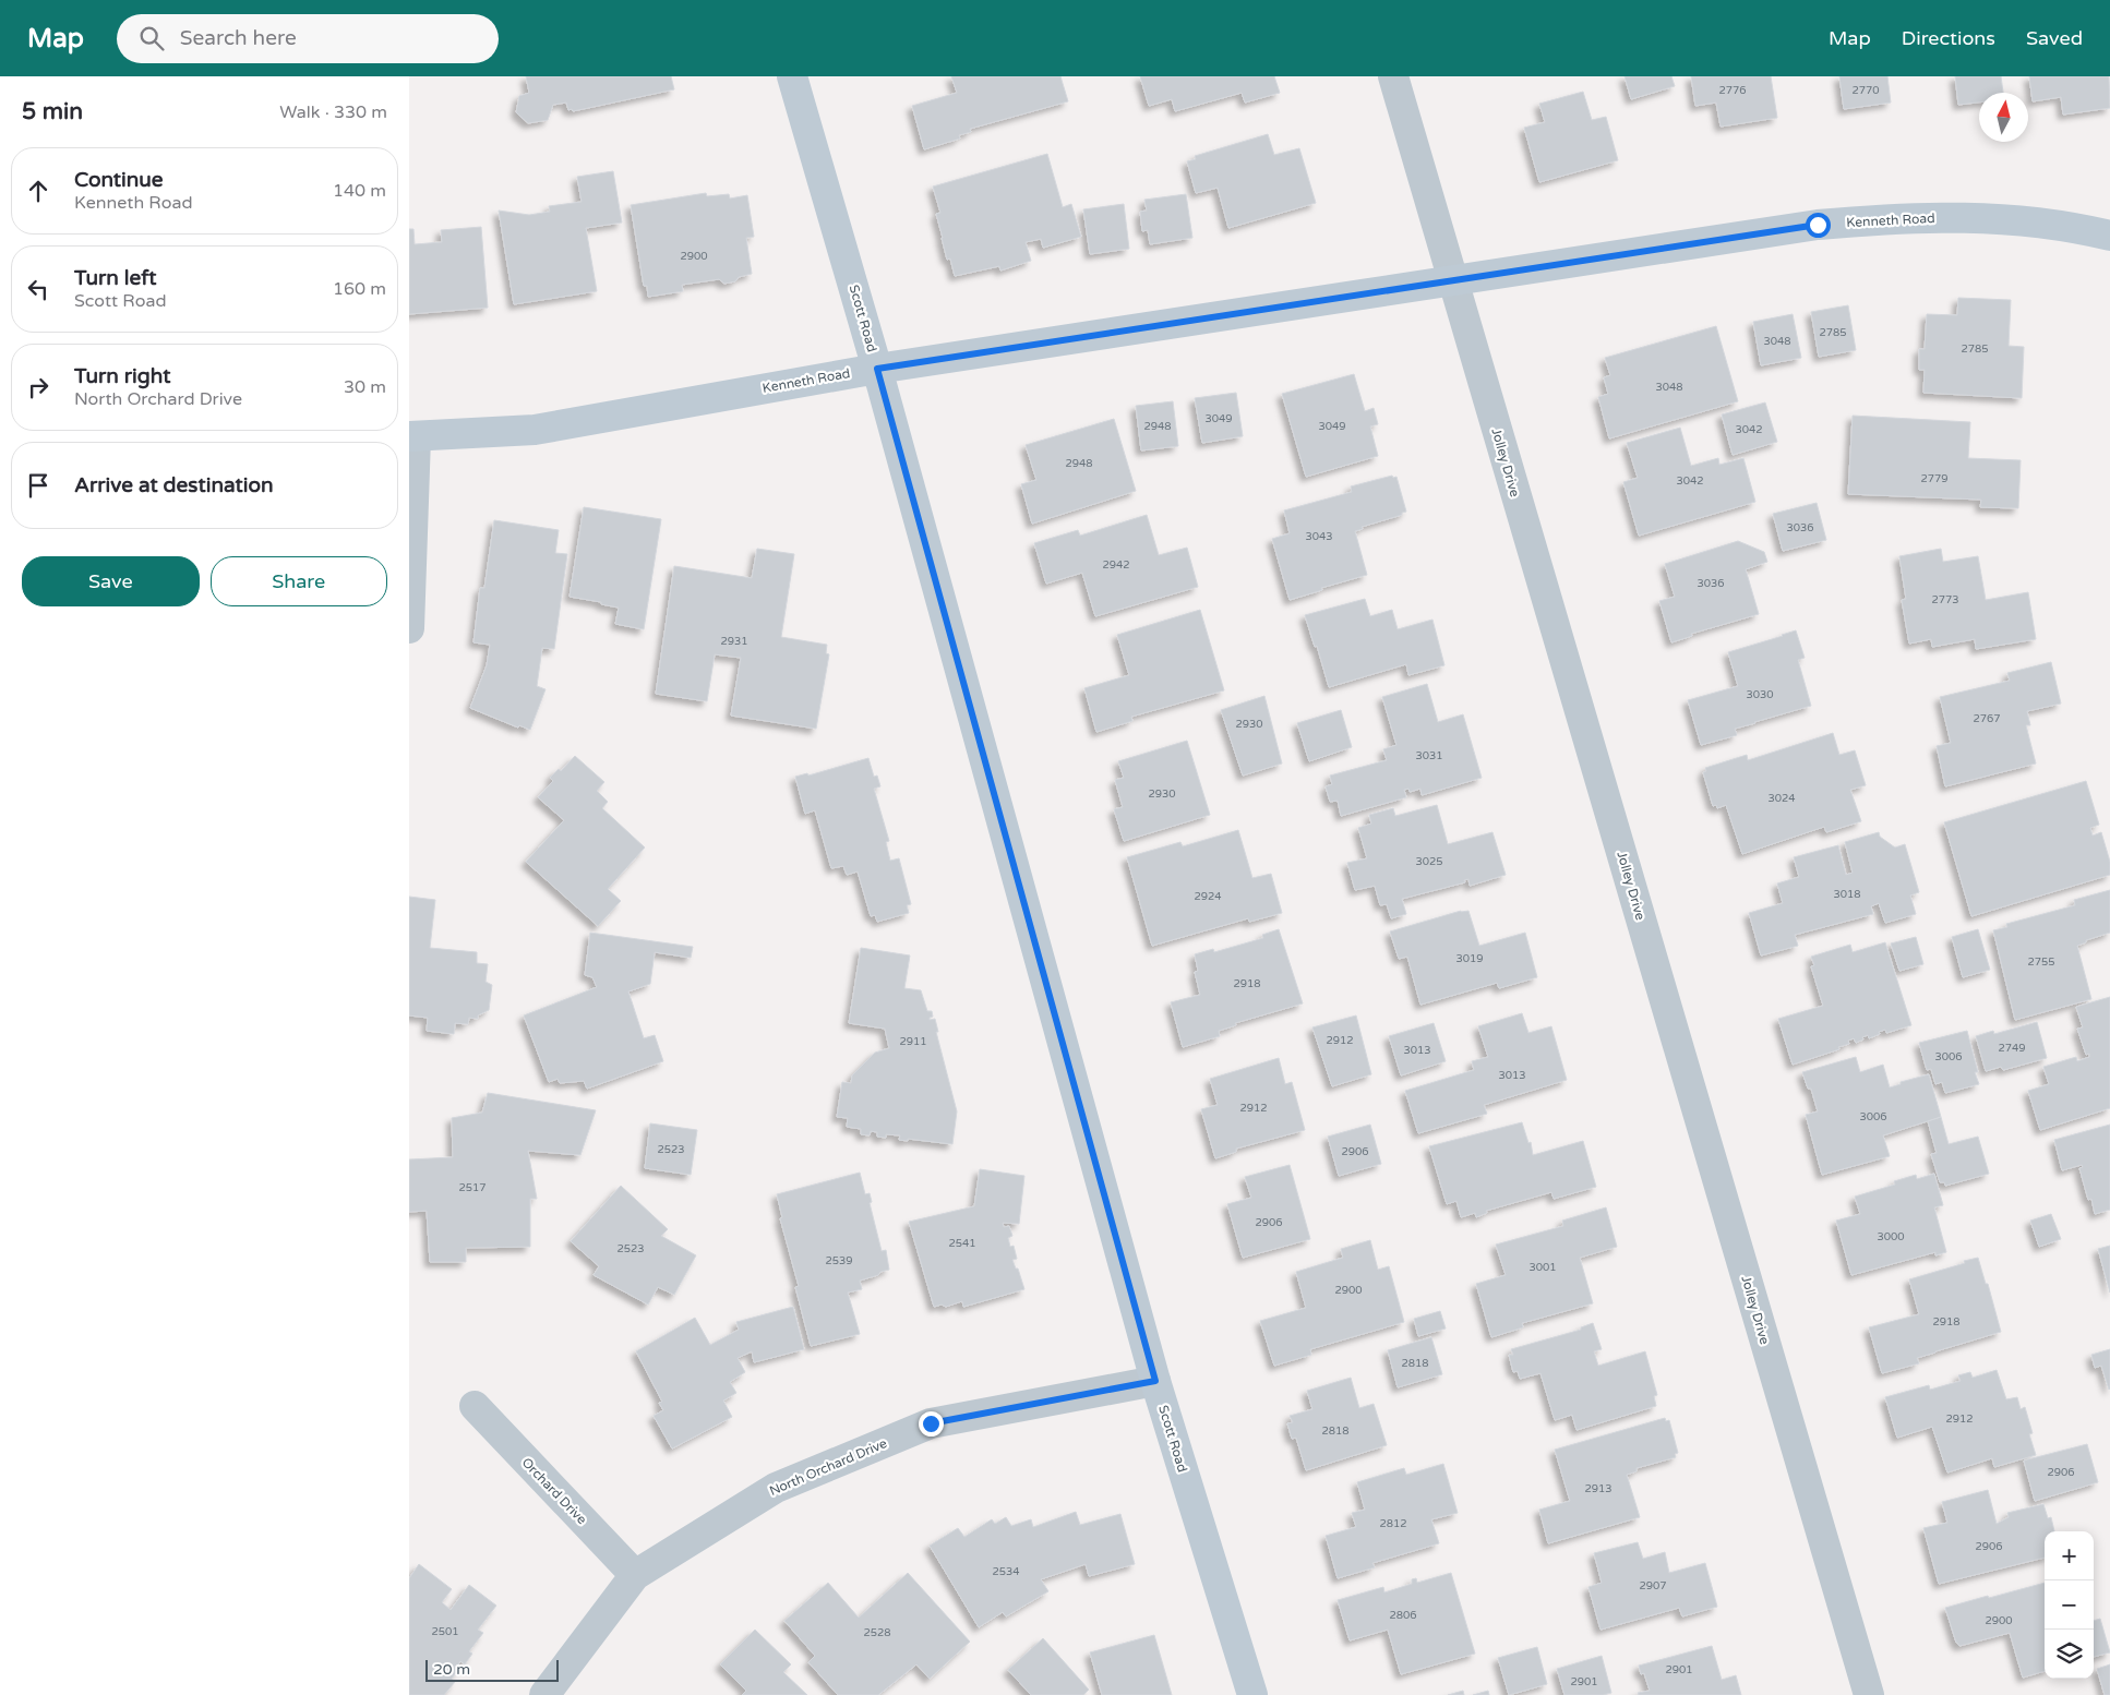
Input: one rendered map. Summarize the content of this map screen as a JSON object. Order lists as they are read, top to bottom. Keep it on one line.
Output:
{"streets":{"street":["Kenneth Road","Scott Road","Jolley Drive","North Orchard Drive","Orchard Drive"]},"crossings":[["Kenneth Road","Scott Road"],["Kenneth Road","Jolley Drive"],["Scott Road","North Orchard Drive"],["North Orchard Drive","Orchard Drive"]],"house_numbers":["2776","2770","2900","2785","3048","2785","3048","3049","2948","3049","3042","2948","2779","3042","3036","3043","2942","3036","2773","2931","3030","2767","2930","3031","2930","3024","3025","3018","2924","3019","2755","2918","2912","2911","2749","3013","3006","3013","2912","3006","2523","2906","2517","2906","3000","2541","2523","2539","3001","2900","2918","2818","2912","2818","2906","2913","2812","2906","2534","2907","2806","2900","2501","2528","2901","2901"],"scale_bar":"20 m","north":"top","page":{"header":"Map","search":"Search here","nav":["Map","Directions","Saved"],"heading":["5 min","Walk · 330 m"],"list":[["Continue","Kenneth Road","140 m"],["Turn left","Scott Road","160 m"],["Turn right","North Orchard Drive","30 m"],"Arrive at destination"],"buttons":["Save","Share"],"map_buttons":["+","−"],"scale":"20 m"}}
